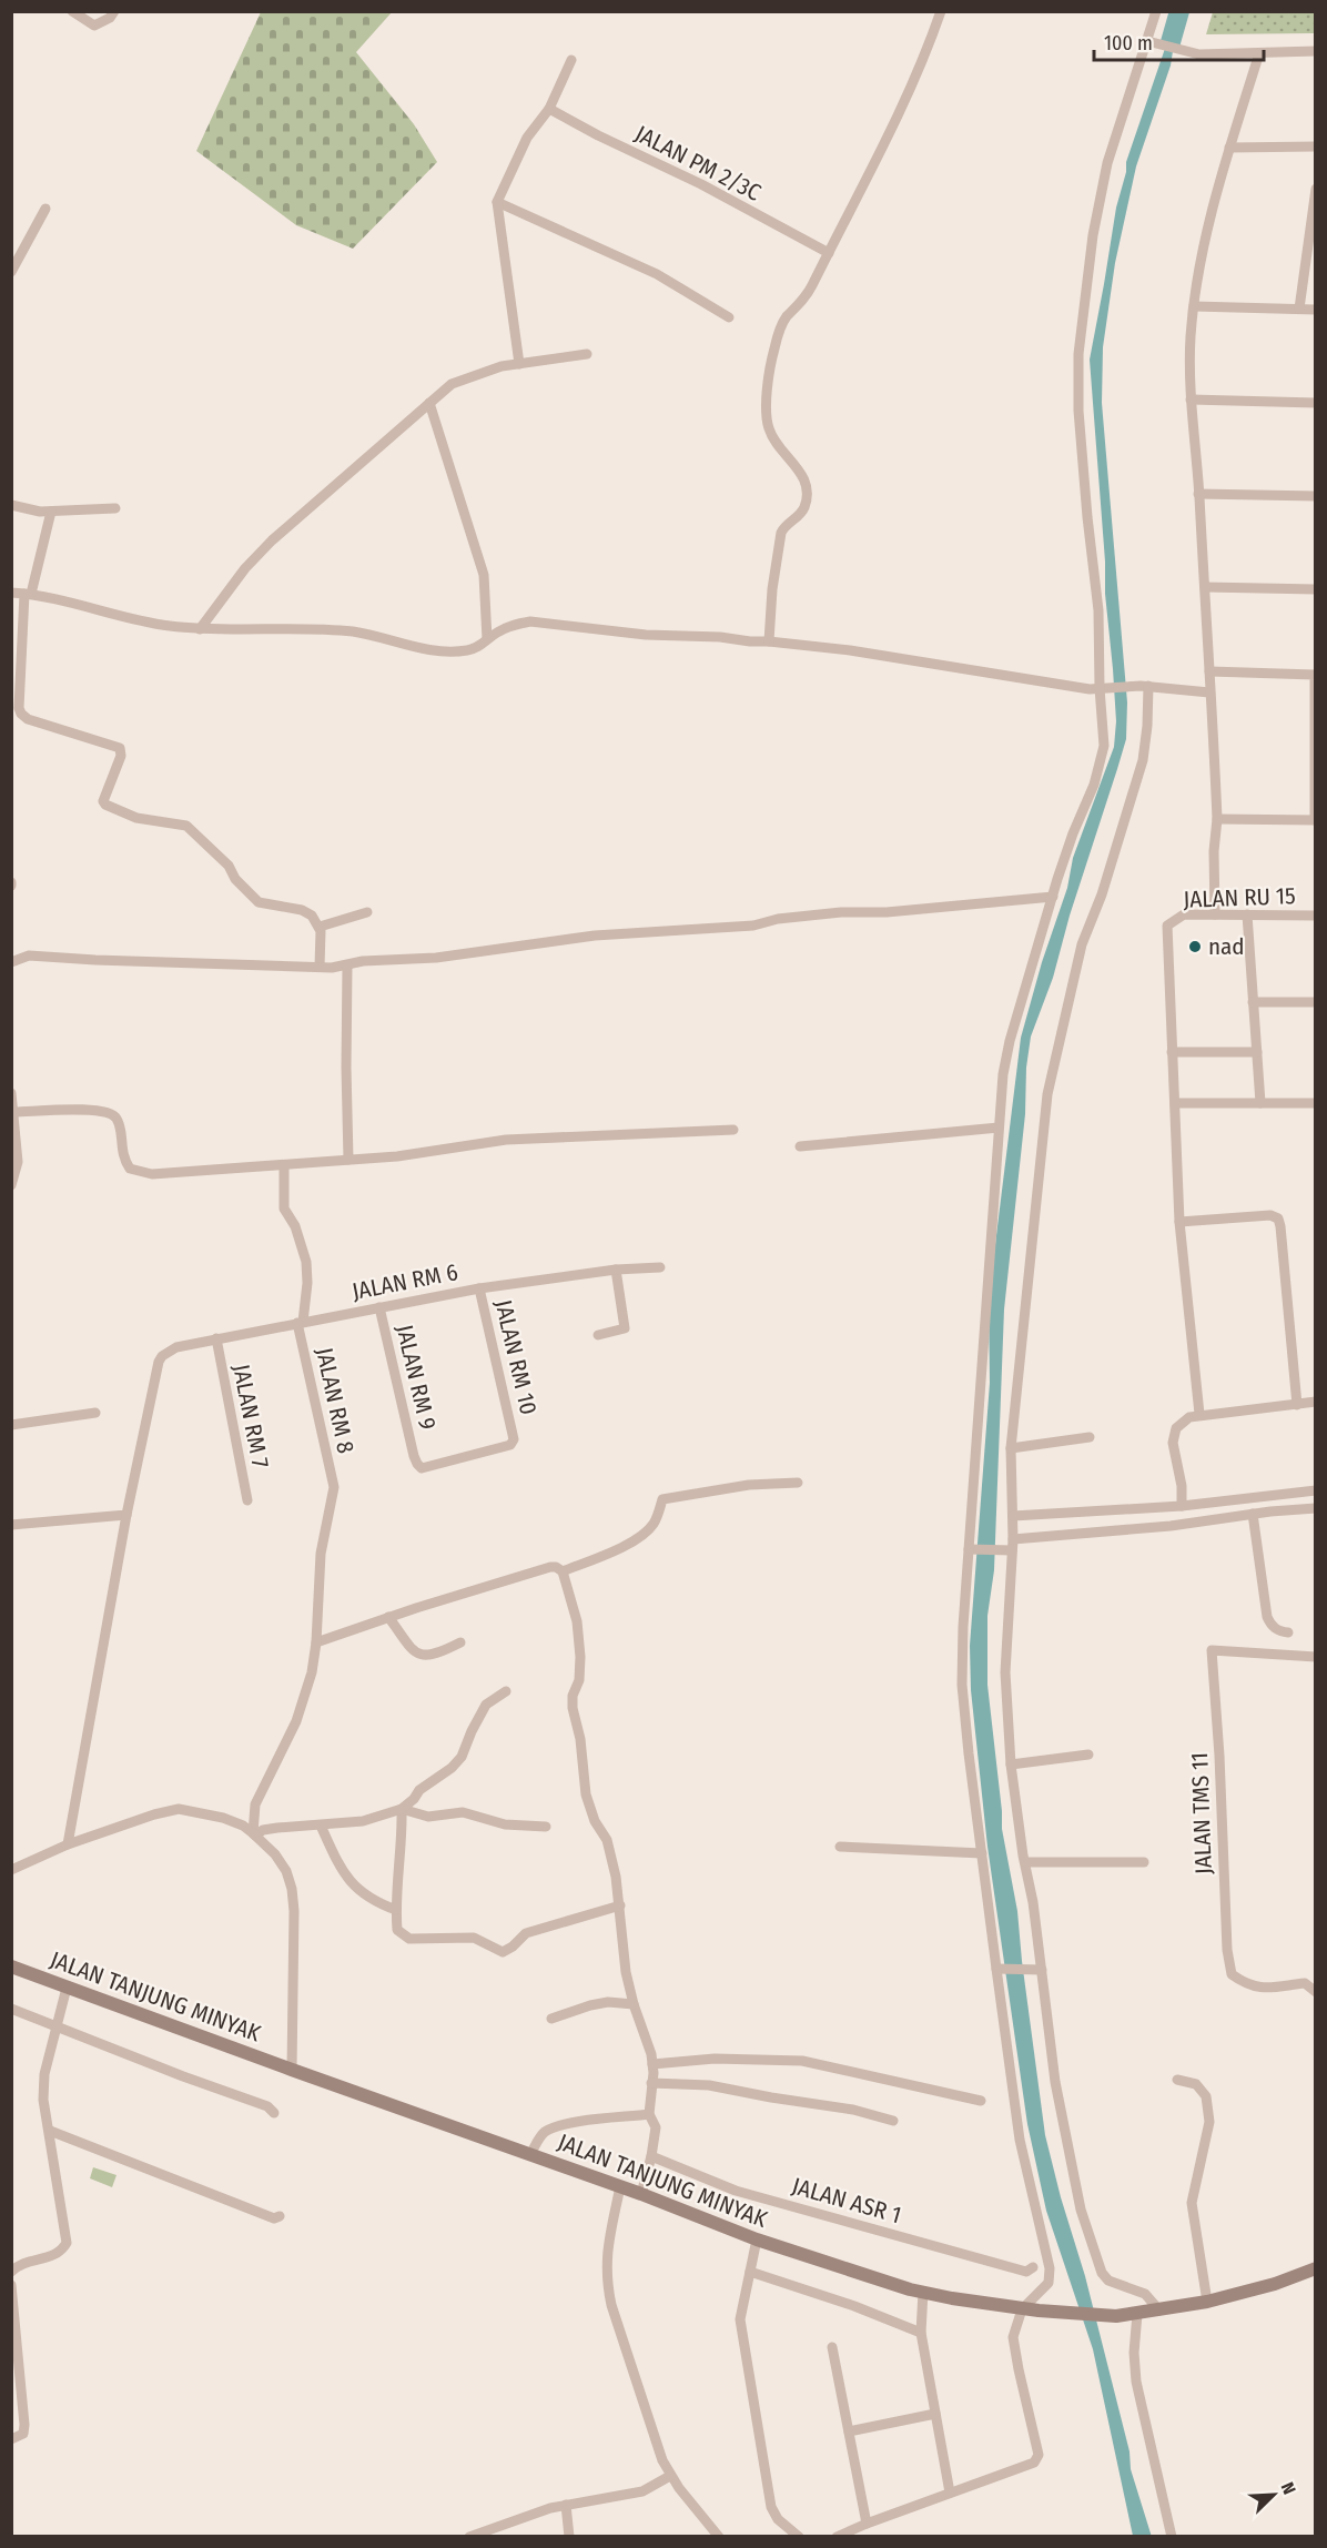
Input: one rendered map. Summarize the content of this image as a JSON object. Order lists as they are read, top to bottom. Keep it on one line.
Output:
{"streets":{"main road":["JALAN TANJUNG MINYAK"],"street":["JALAN PM 2/3C","JALAN RU 15","JALAN RM 6","JALAN RM 10","JALAN RM 9","JALAN RM 8","JALAN RM 7","JALAN TMS 11","JALAN ASR 1"]},"crossings":[["JALAN RM 6","JALAN RM 10"],["JALAN RM 6","JALAN RM 9"],["JALAN RM 6","JALAN RM 8"],["JALAN RM 6","JALAN RM 7"],["JALAN RM 10","JALAN RM 9"]],"places":["nad"],"scale_bar":"100 m","north":"top right"}
